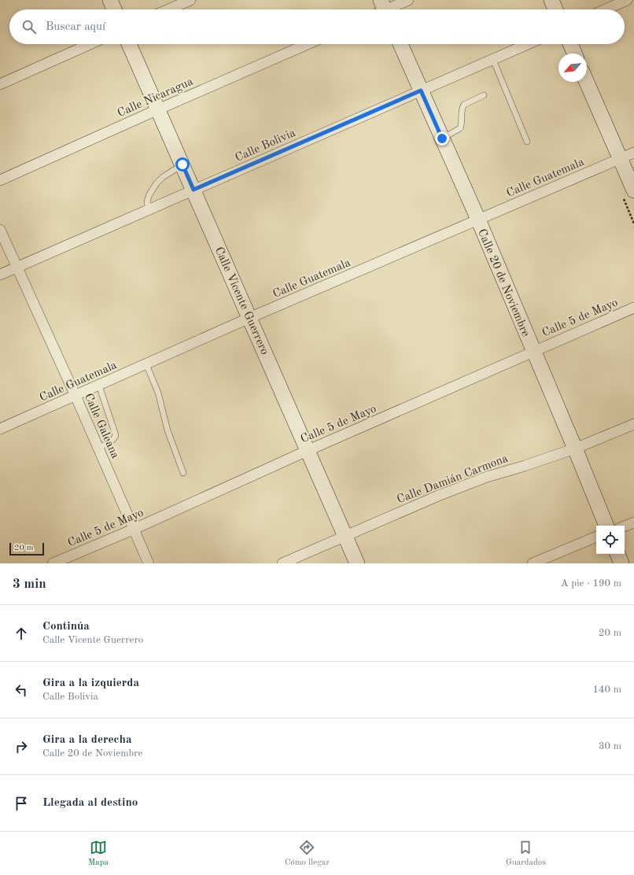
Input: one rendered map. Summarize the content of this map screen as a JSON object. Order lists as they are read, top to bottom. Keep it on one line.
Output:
{"streets":{"main road":["Calle 20 de Noviembre","Calle Vicente Guerrero"],"street":["Calle Nicaragua","Calle Bolivia","Calle Guatemala","Calle 5 de Mayo","Calle Galeana","Calle Damián Carmona"]},"crossings":[["Calle Nicaragua","Calle Vicente Guerrero"],["Calle Bolivia","Calle 20 de Noviembre"],["Calle Bolivia","Calle Vicente Guerrero"],["Calle Bolivia","Calle Galeana"],["Calle Guatemala","Calle 20 de Noviembre"],["Calle Guatemala","Calle Vicente Guerrero"],["Calle Guatemala","Calle Galeana"],["Calle 20 de Noviembre","Calle 5 de Mayo"],["Calle 20 de Noviembre","Calle Damián Carmona"],["Calle Vicente Guerrero","Calle 5 de Mayo"],["Calle Vicente Guerrero","Calle Damián Carmona"],["Calle 5 de Mayo","Calle Galeana"]],"scale_bar":"20 m","north":"bottom left","page":{"search":"Buscar aquí","scale":"20 m","heading":["3 min","A pie · 190 m"],"list":[["Continúa","Calle Vicente Guerrero","20 m"],["Gira a la izquierda","Calle Bolivia","140 m"],["Gira a la derecha","Calle 20 de Noviembre","30 m"],"Llegada al destino"],"nav":["Mapa","Cómo llegar","Guardados"]}}
